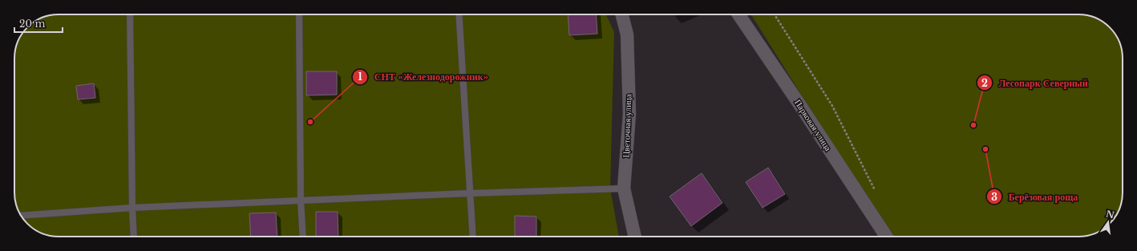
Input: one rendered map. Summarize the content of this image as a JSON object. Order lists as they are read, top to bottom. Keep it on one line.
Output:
{"streets":{"street":["Парковая улица","Цветочная улица"]},"places":["СНТ «Железнодорожник»","Лесопарк Северный","Берёзовая роща"],"scale_bar":"20 m","north":"top"}
